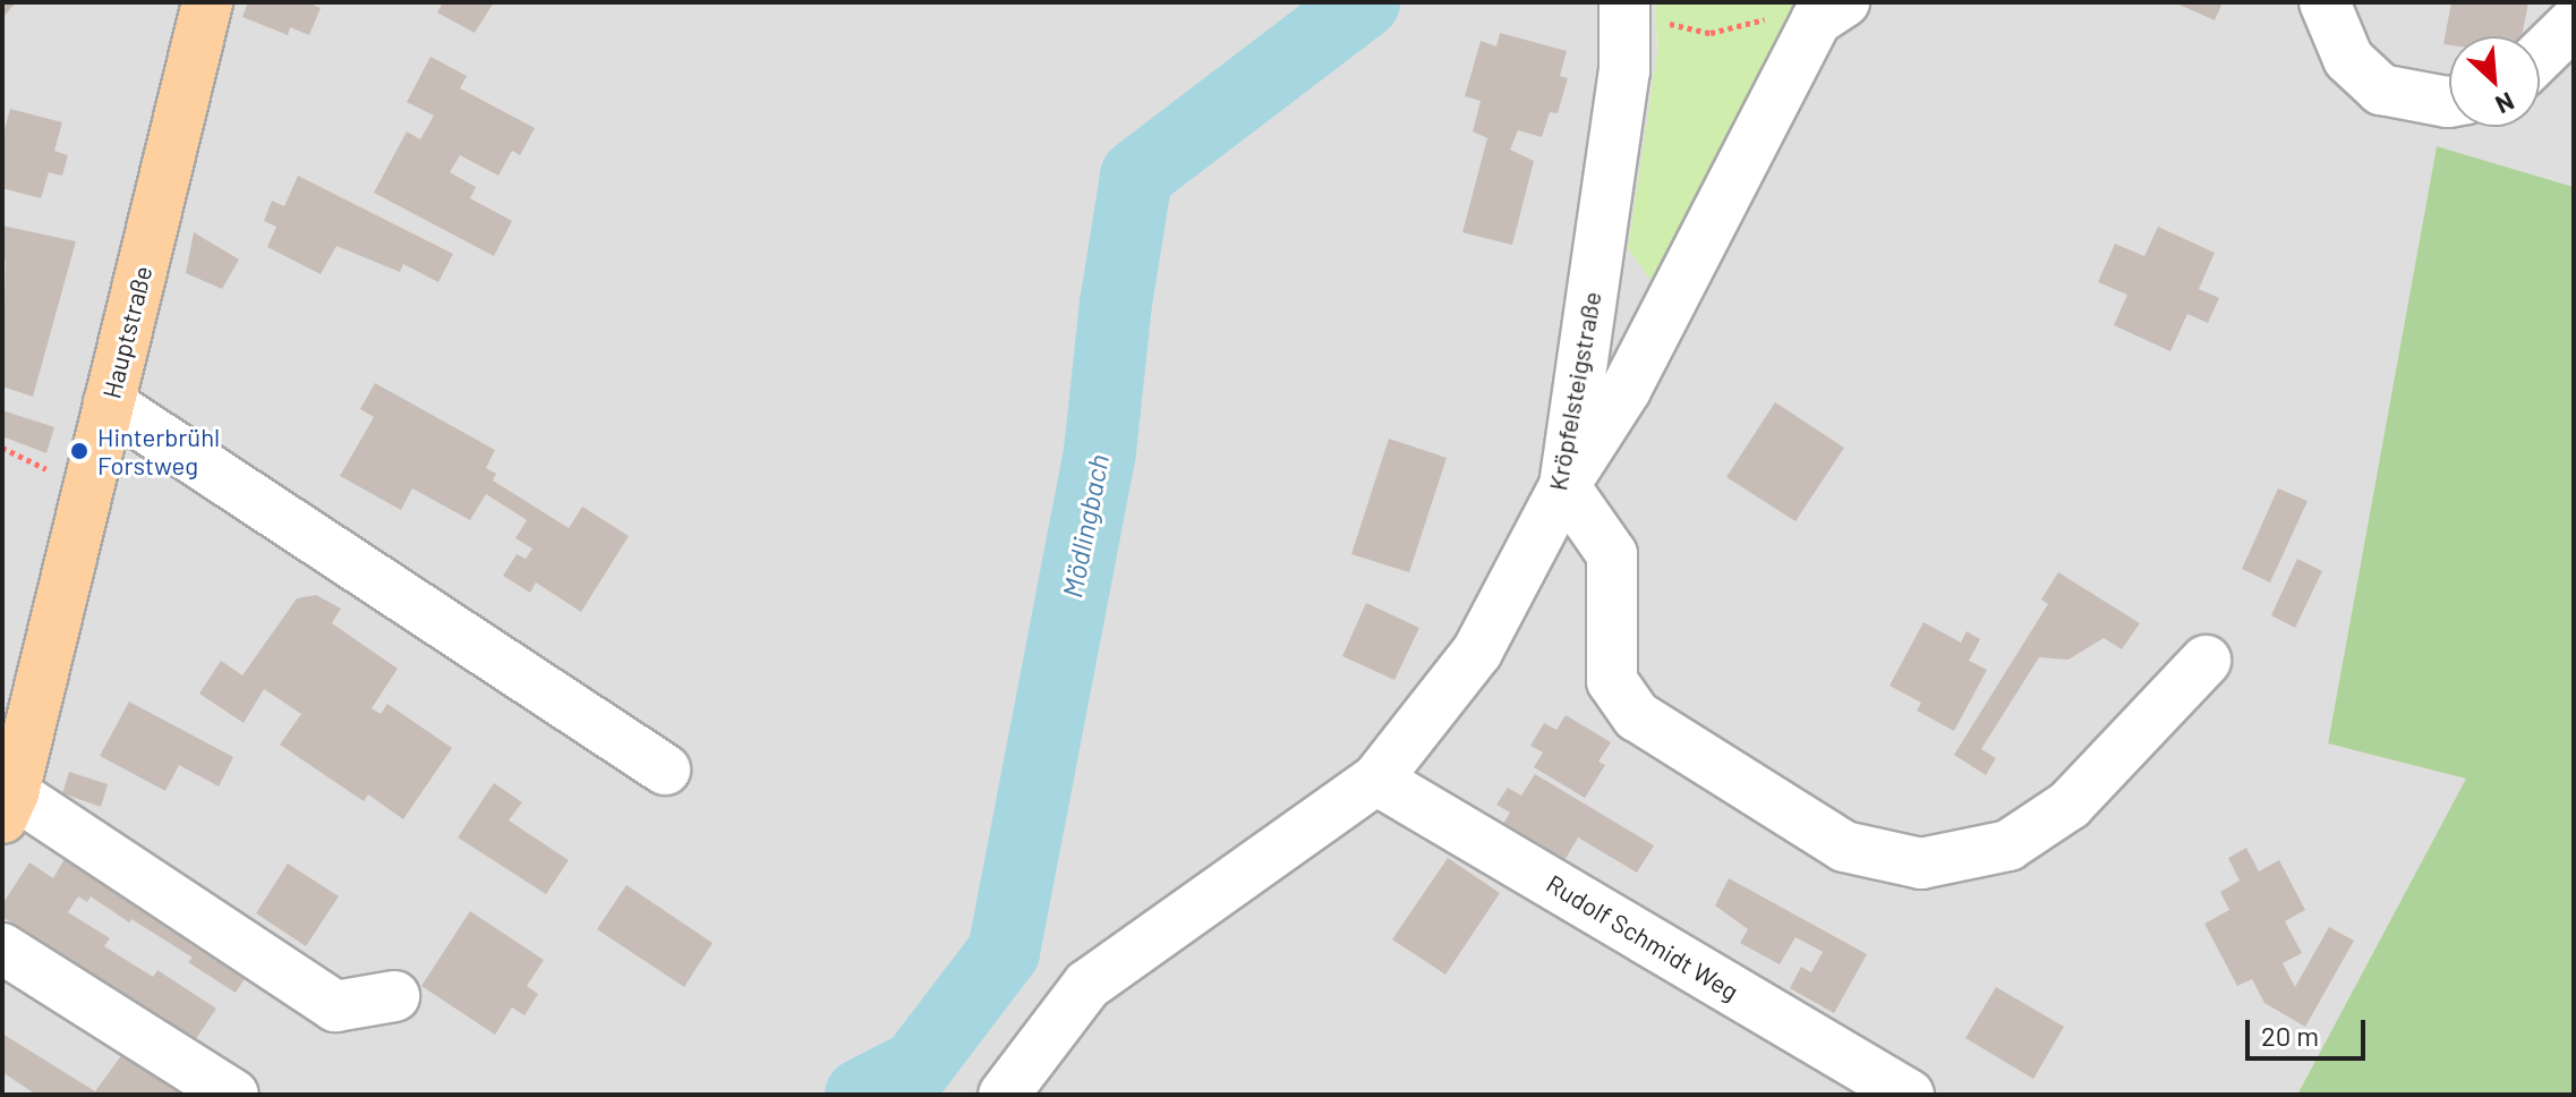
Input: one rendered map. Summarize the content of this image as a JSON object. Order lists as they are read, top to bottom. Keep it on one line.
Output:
{"streets":{"main road":["Hauptstraße"],"street":["Kröpfelsteigstraße","Rudolf Schmidt Weg"]},"crossings":[["Kröpfelsteigstraße","Rudolf Schmidt Weg"]],"water":["Mödlingbach"],"places":["Hinterbrühl Forstweg"],"scale_bar":"20 m","north":"bottom right"}
